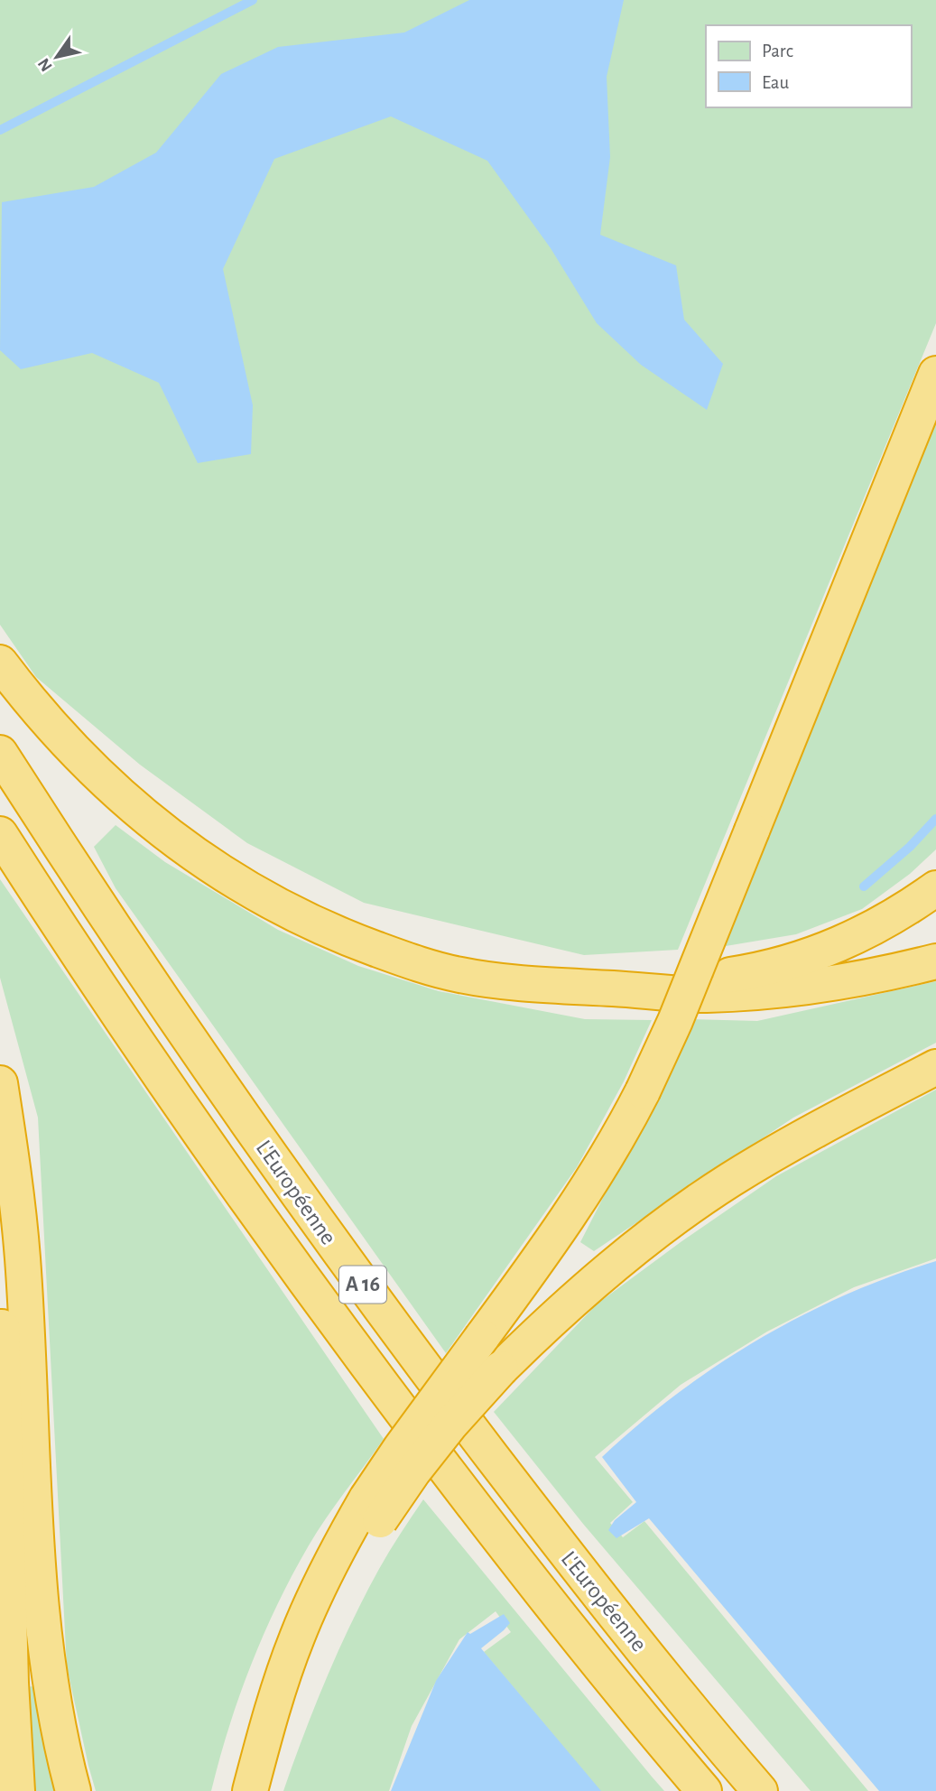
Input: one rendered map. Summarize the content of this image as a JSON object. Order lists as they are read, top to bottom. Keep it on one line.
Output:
{"streets":{"highway":["L'Européenne","A 16"]},"legend":["Parc","Eau"],"north":"bottom left"}
